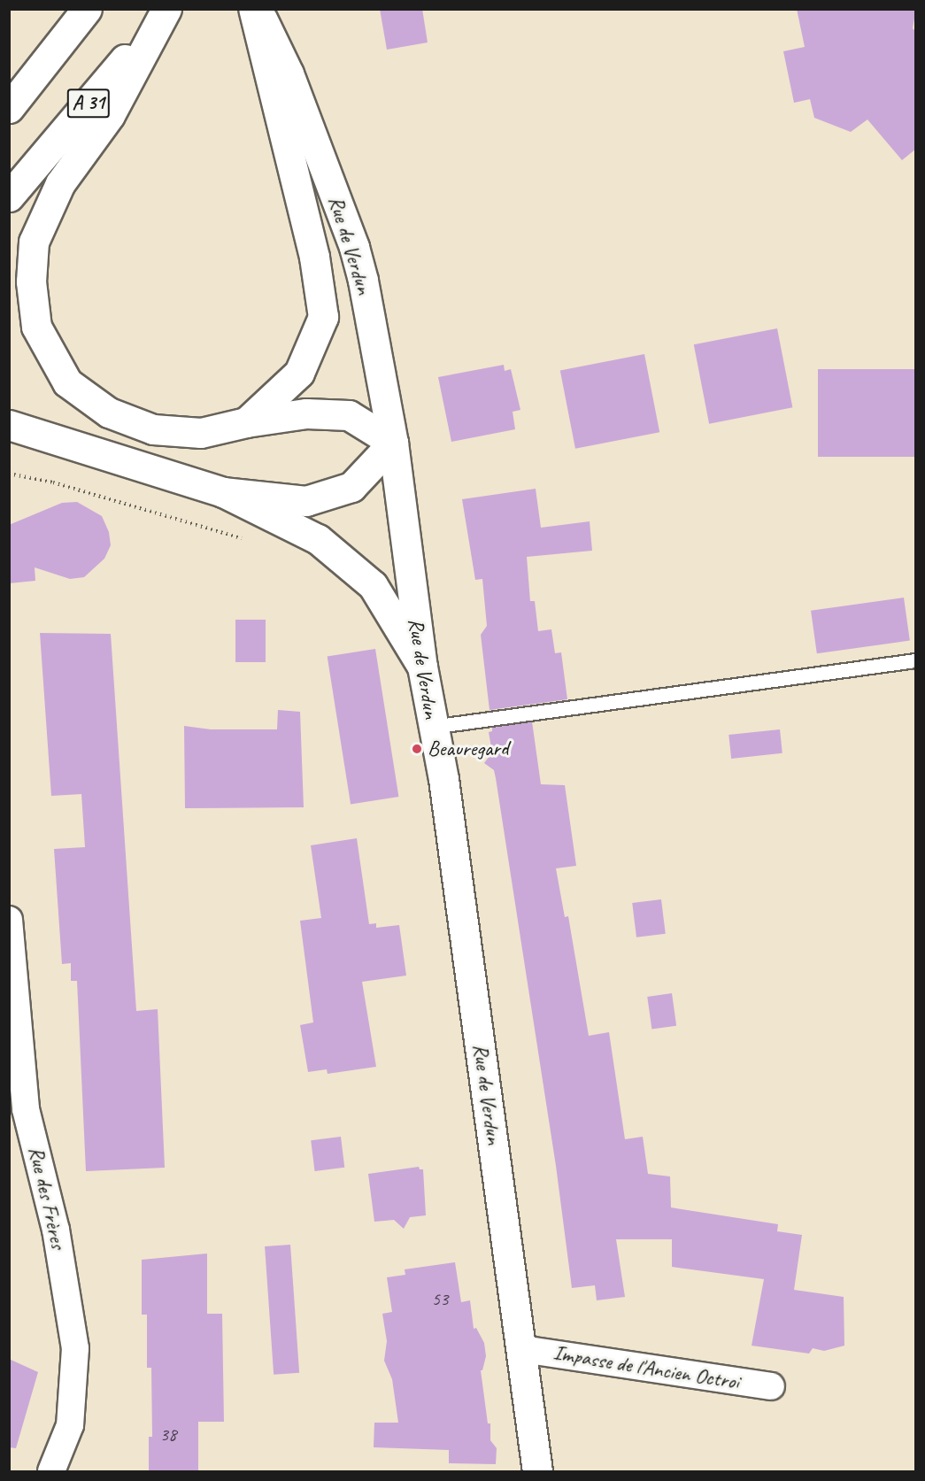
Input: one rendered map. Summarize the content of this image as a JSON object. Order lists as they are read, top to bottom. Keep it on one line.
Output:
{"streets":{"main road":["A 31","Rue de Verdun"],"street":["Rue des Frères","Impasse de l'Ancien Octroi"]},"crossings":[["Rue de Verdun","Impasse de l'Ancien Octroi"]],"places":["Beauregard"],"house_numbers":["53","38"]}
